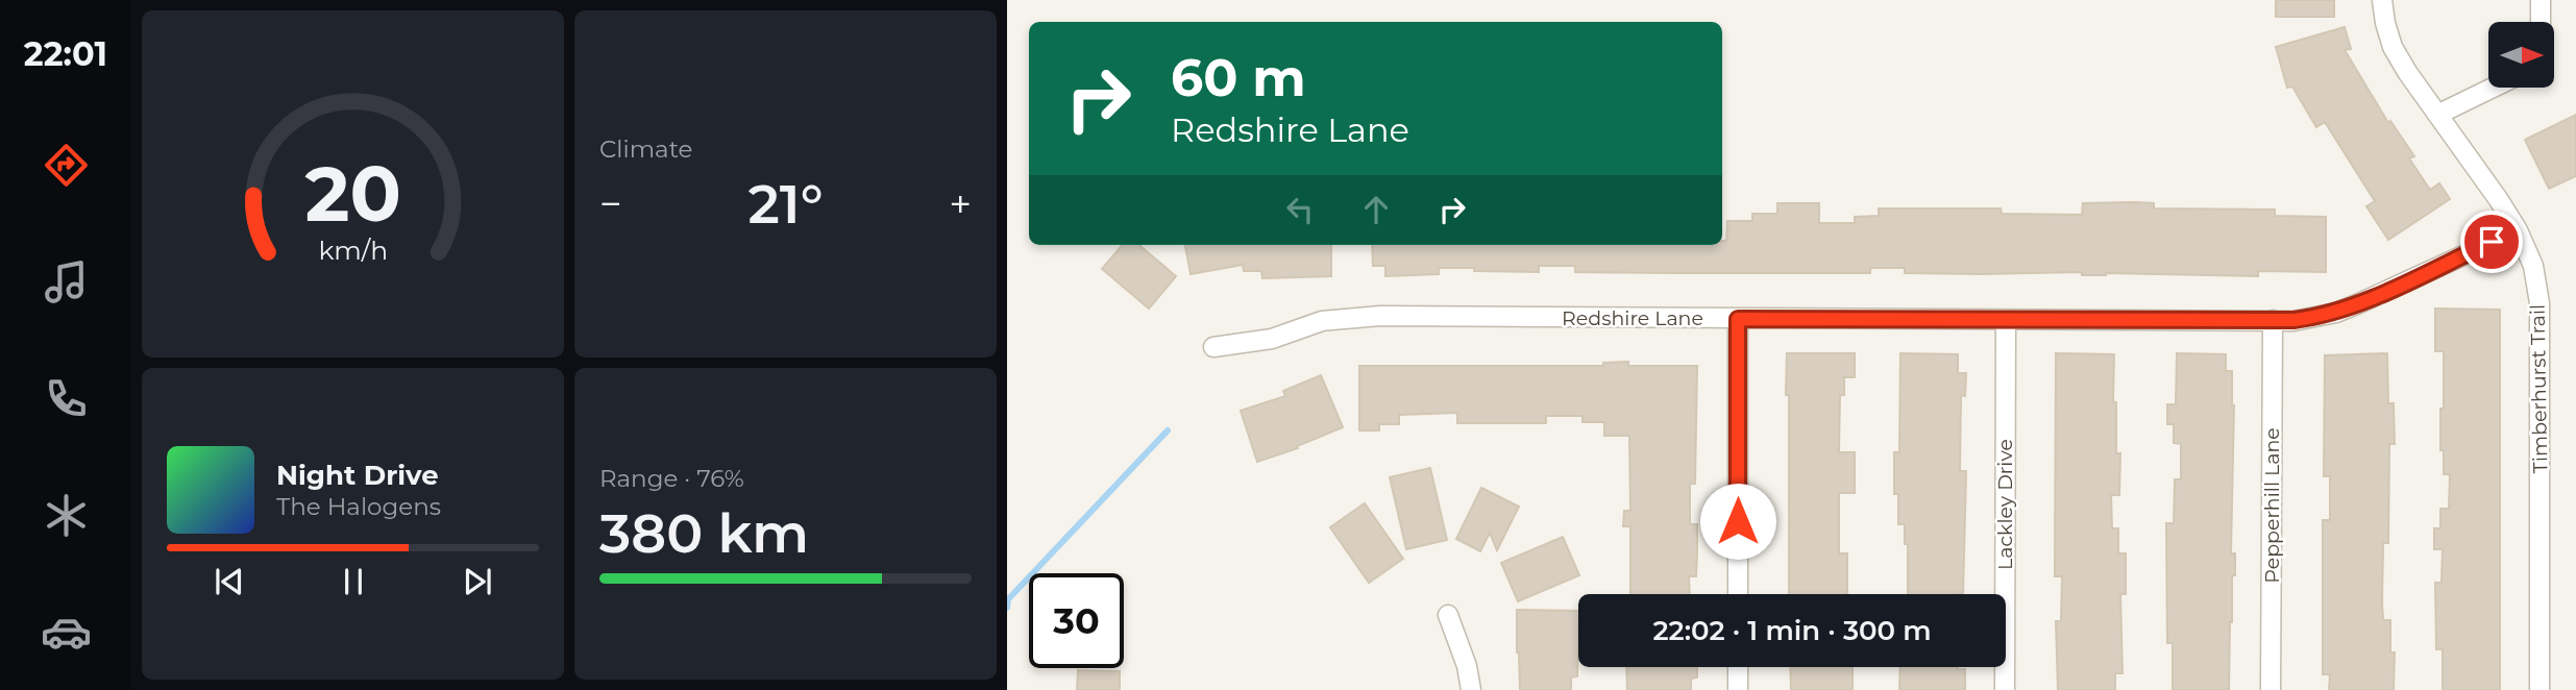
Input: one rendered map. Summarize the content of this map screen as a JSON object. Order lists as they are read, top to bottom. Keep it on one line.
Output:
{"streets":{"street":["Redshire Lane","Timberhurst Trail","Lackley Drive","Pepperhill Lane"]},"crossings":[["Redshire Lane","Timberhurst Trail"],["Redshire Lane","Lackley Drive"],["Redshire Lane","Pepperhill Lane"]],"north":"right","page":{"tabs":"22:01","tile":["Climate",["Range · 76%","380 km"]],"turn":["60 m","Redshire Lane"],"heat":["−","21°","+"],"song":["Night Drive","The Halogens"],"limit":"30","trip":"22:02 · 1 min · 300 m","gauge":["20","km/h"]}}
